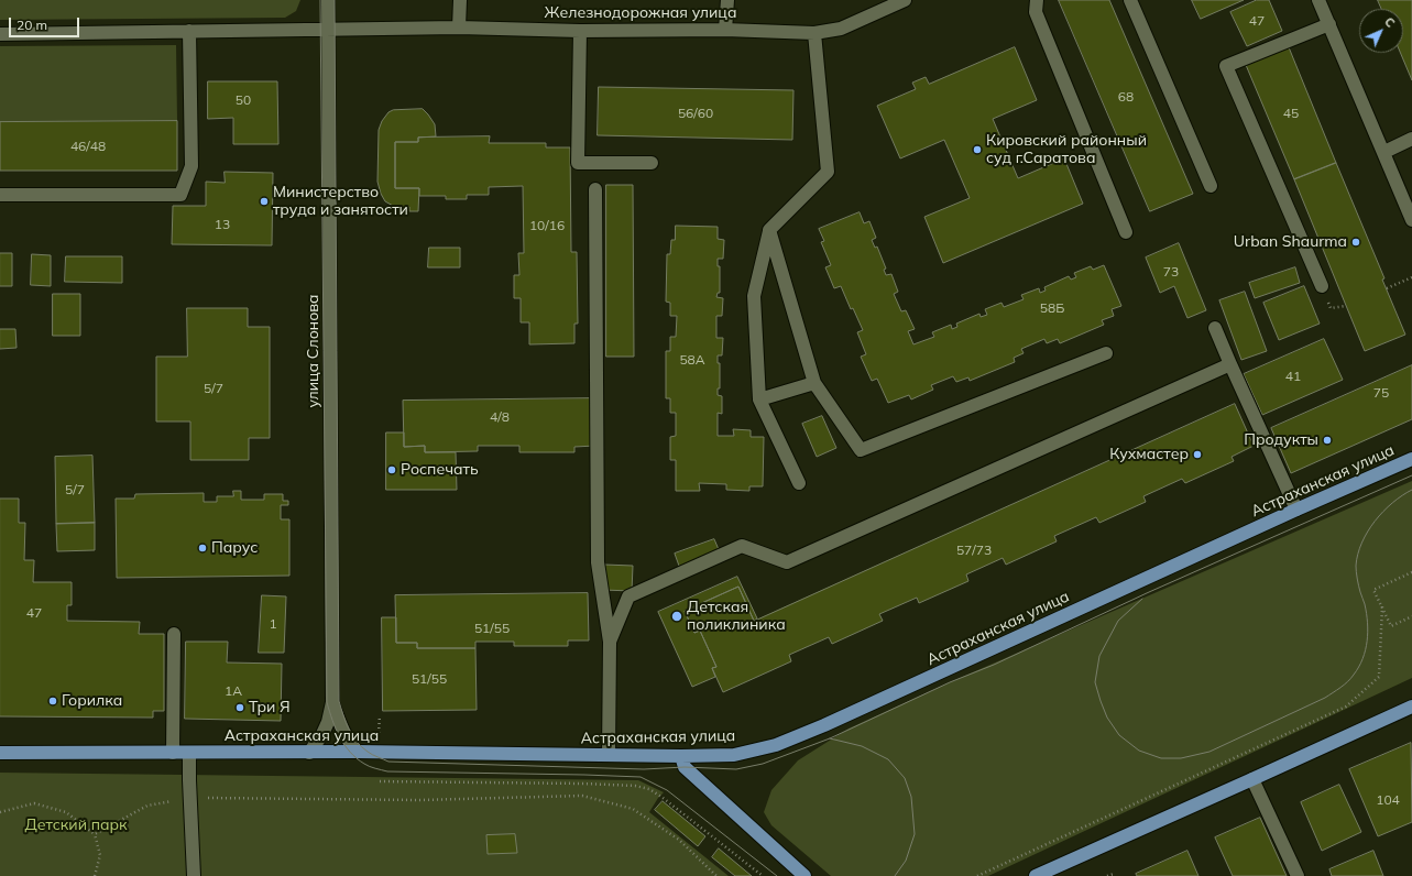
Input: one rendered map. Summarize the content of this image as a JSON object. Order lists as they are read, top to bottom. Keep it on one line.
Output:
{"streets":{"main road":["Астраханская улица"],"street":["Железнодорожная улица","улица Слонова"]},"crossings":[["Железнодорожная улица","улица Слонова"],["улица Слонова","Астраханская улица"]],"parks":["Детский парк"],"places":["Кировский районный суд г.Саратова","Министерство труда и занятости","Urban Shaurma","Продукты","Кухмастер","Роспечать","Парус","Детская поликлиника","Горилка","Три Я"],"house_numbers":["47","68","50","56/60","45","46/48","13","10/16","73","58Б","58А","41","5/7","75","4/8","5/7","57/73","47","1","51/55","51/55","1А","104"],"scale_bar":"20 m","north":"top right"}
